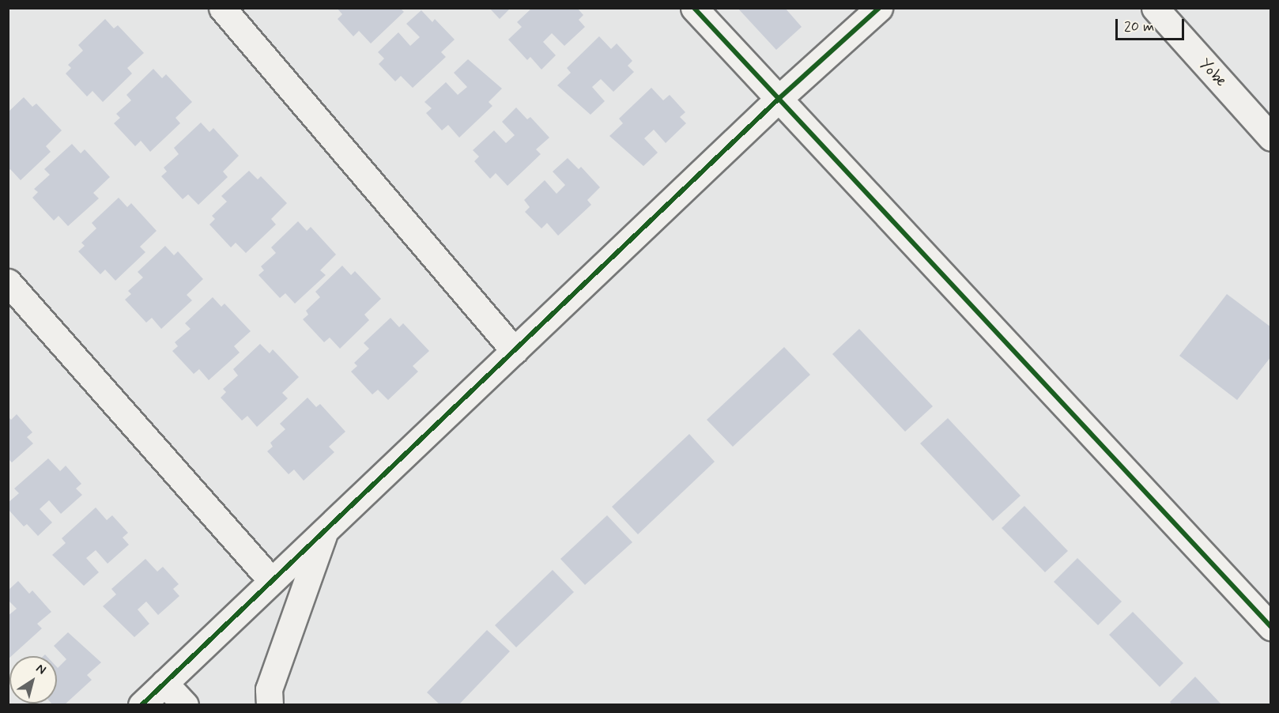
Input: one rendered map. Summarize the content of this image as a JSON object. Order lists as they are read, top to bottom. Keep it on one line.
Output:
{"streets":{"street":["Yobe"]},"scale_bar":"20 m","north":"top right"}
